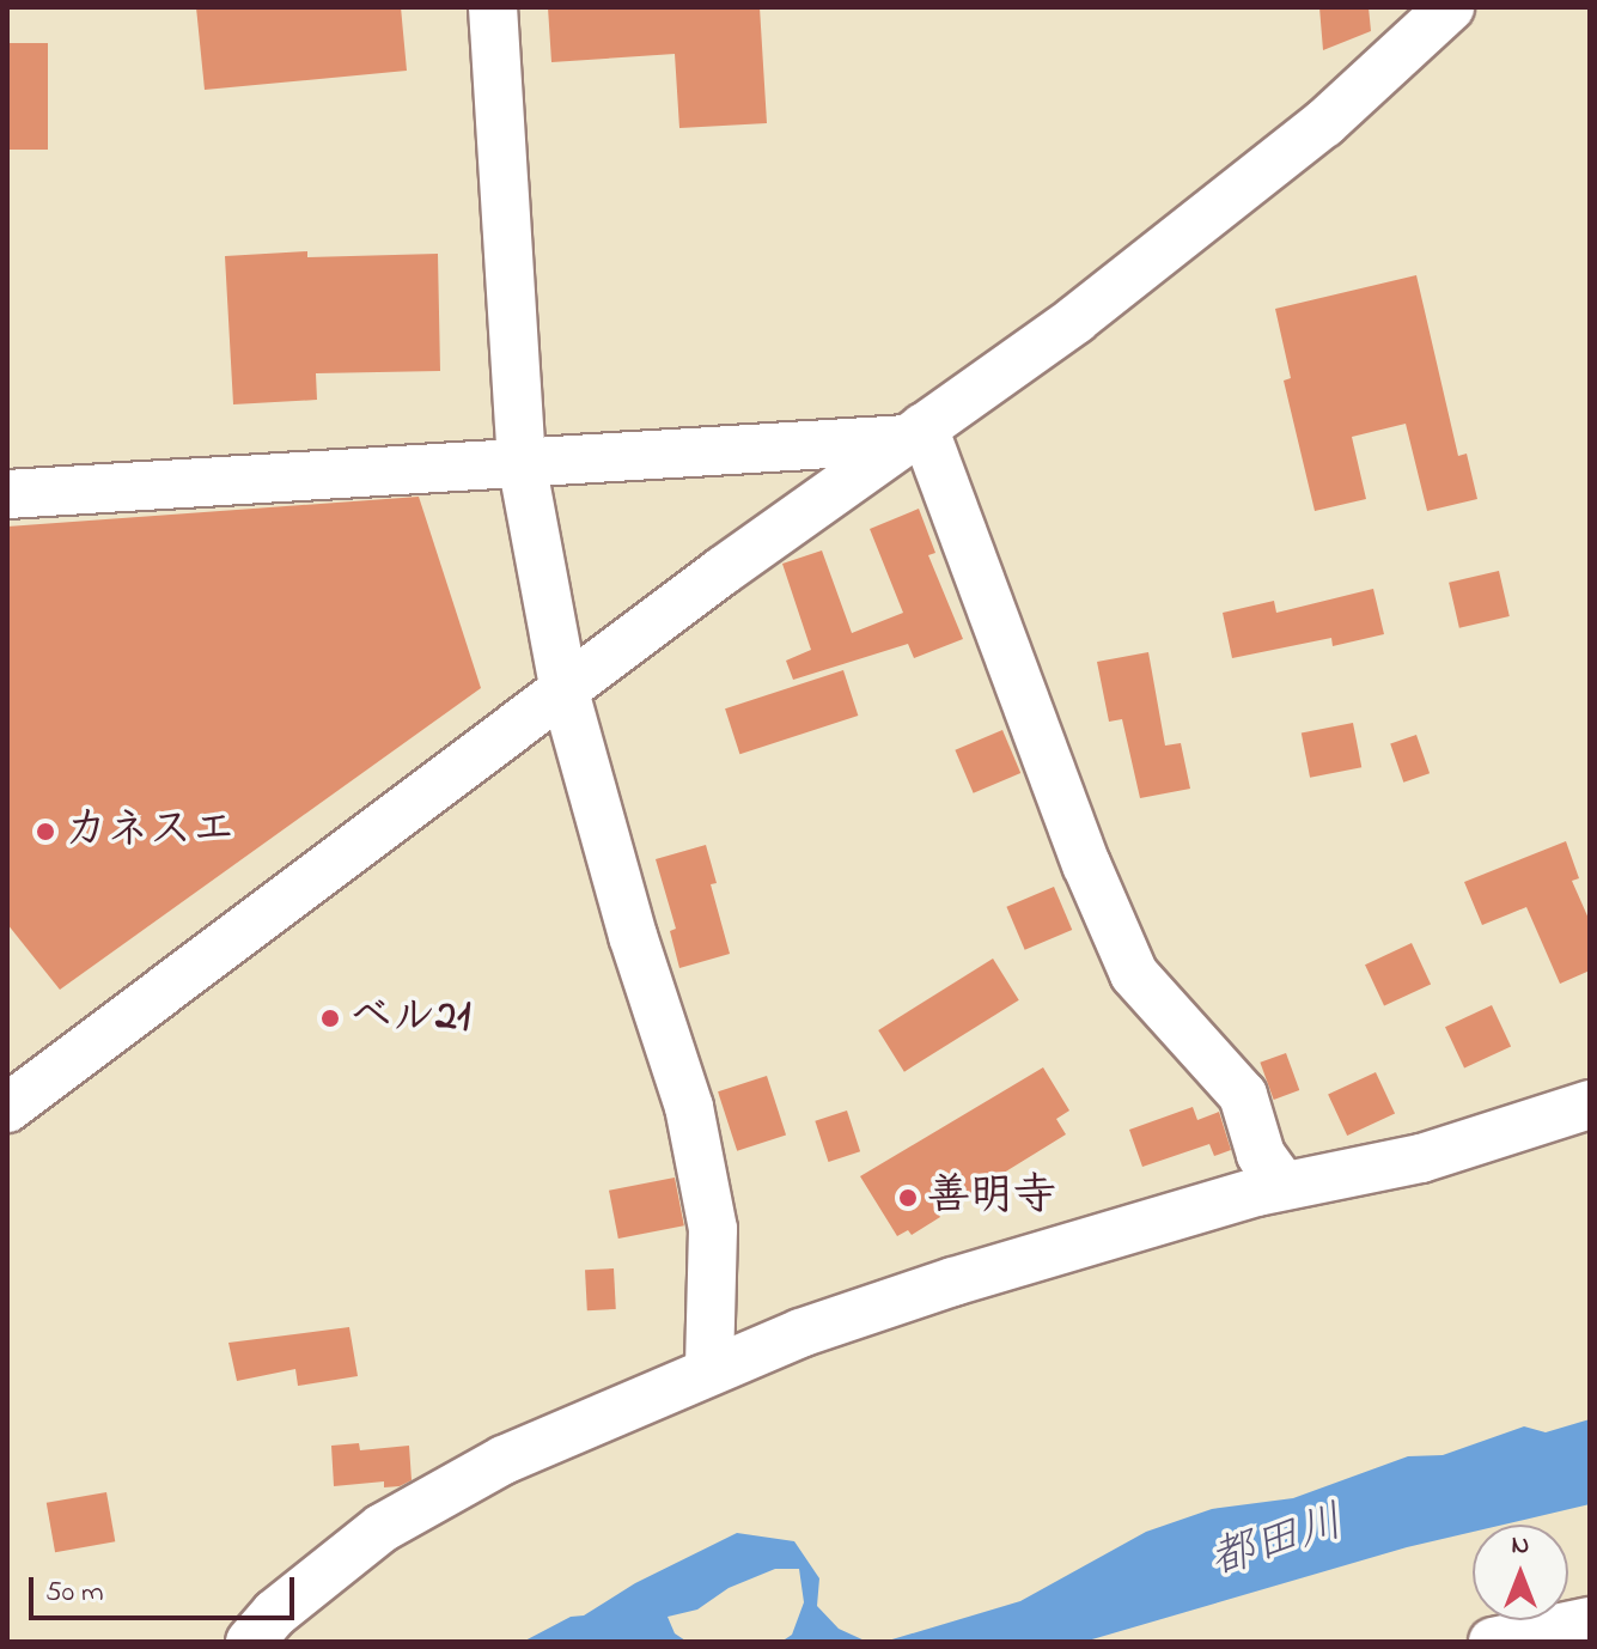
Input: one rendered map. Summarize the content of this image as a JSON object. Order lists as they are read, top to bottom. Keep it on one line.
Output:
{"water":["都田川"],"places":["カネスエ","ベル21","善明寺"],"scale_bar":"50 m","north":"top"}
